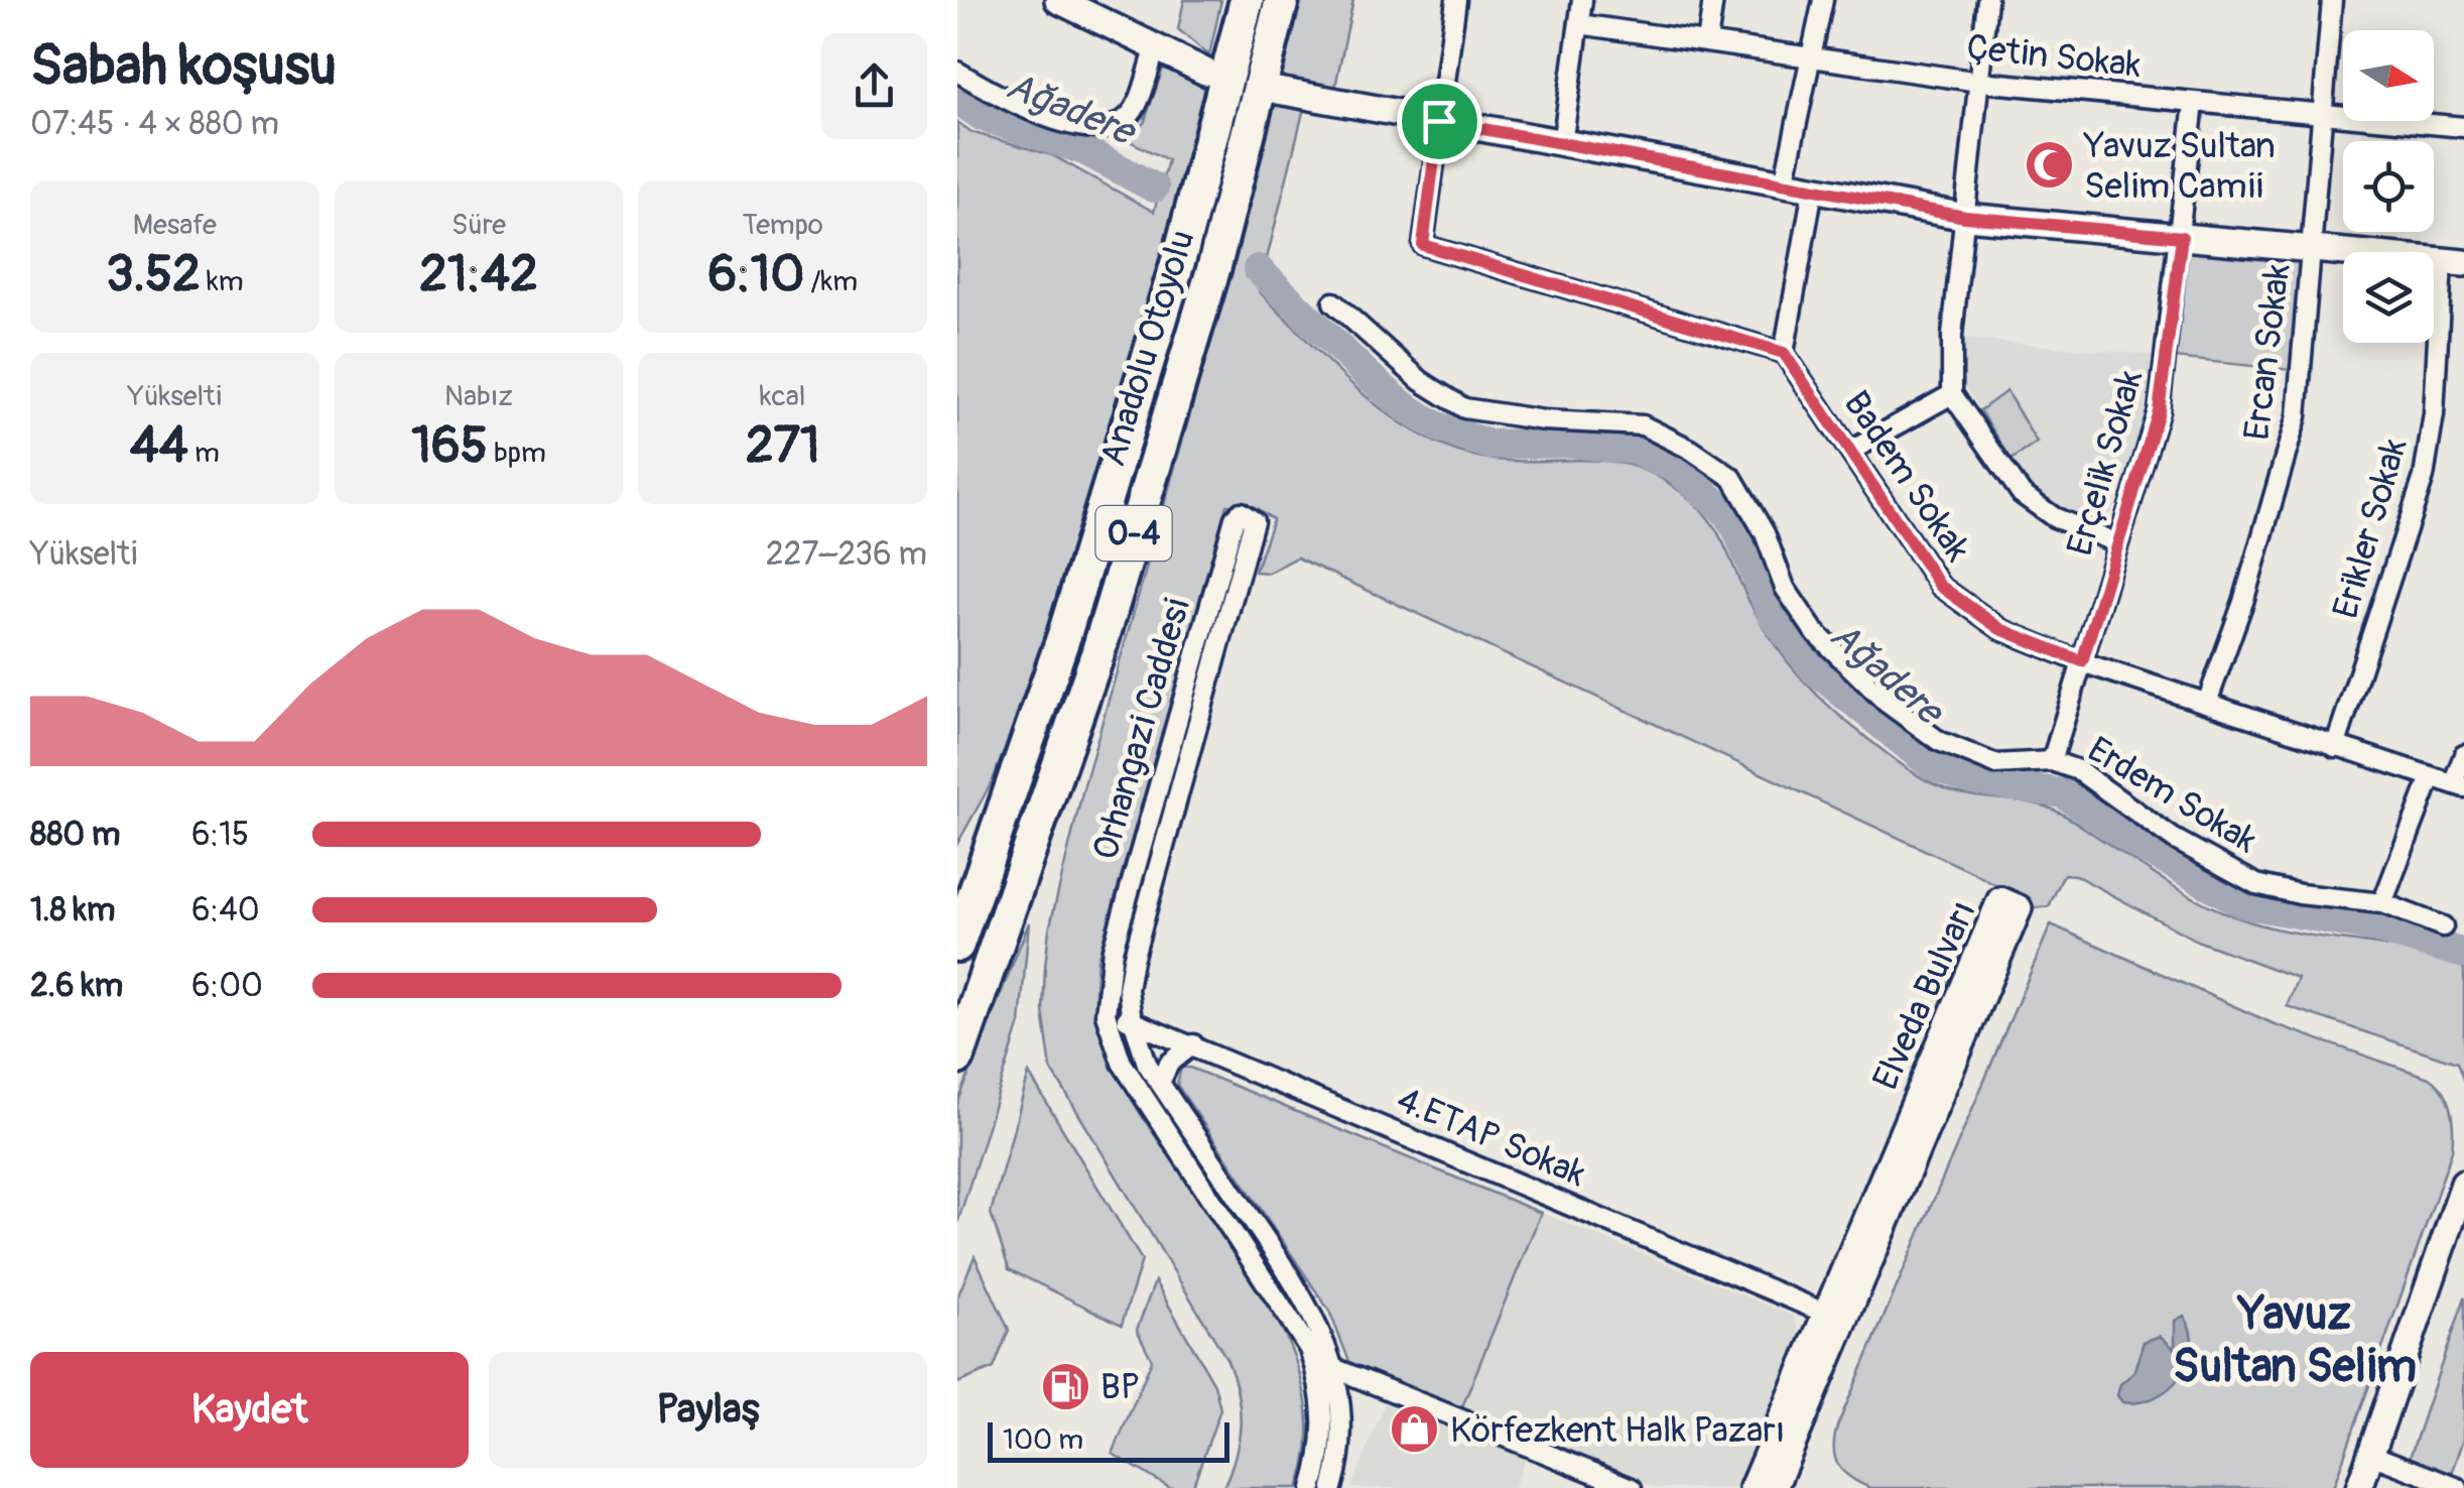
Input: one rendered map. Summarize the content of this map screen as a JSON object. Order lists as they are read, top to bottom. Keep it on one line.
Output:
{"streets":{"highway":["Anadolu Otoyolu","O-4"],"street":["Çetin Sokak","Ercan Sokak","Erçelik Sokak","Badem Sokak","Erikler Sokak","Orhangazi Caddesi","Erdem Sokak","Elveda Bulvarı","4.ETAP Sokak"]},"crossings":[["Çetin Sokak","Ercan Sokak"],["Çetin Sokak","Erçelik Sokak"],["Ercan Sokak","Badem Sokak"],["Erçelik Sokak","Badem Sokak"],["Erçelik Sokak","Erdem Sokak"],["Badem Sokak","Erikler Sokak"],["Orhangazi Caddesi","4.ETAP Sokak"],["Elveda Bulvarı","4.ETAP Sokak"]],"districts":["Yavuz Sultan Selim"],"water":["Ağadere"],"places":{"mosque":["Yavuz Sultan Selim Camii"],"fuel station":["BP"],"shop":["Körfezkent Halk Pazarı"]},"scale_bar":"100 m","north":"right","page":{"heading":["Sabah koşusu","07:45 · 4 × 880 m"],"stats":[["Mesafe","3.52 km"],["Süre","21:42"],["Tempo","6:10 /km"],["Yükselti","44 m"],["Nabız","165 bpm"],["kcal","271"]],"chart":["Yükselti","227–236 m"],"list":[{"name":"880 m","note":"6:15"},{"name":"1.8 km","note":"6:40"},{"name":"2.6 km","note":"6:00"}],"buttons":["Kaydet","Paylaş"],"scale":"100 m"}}
